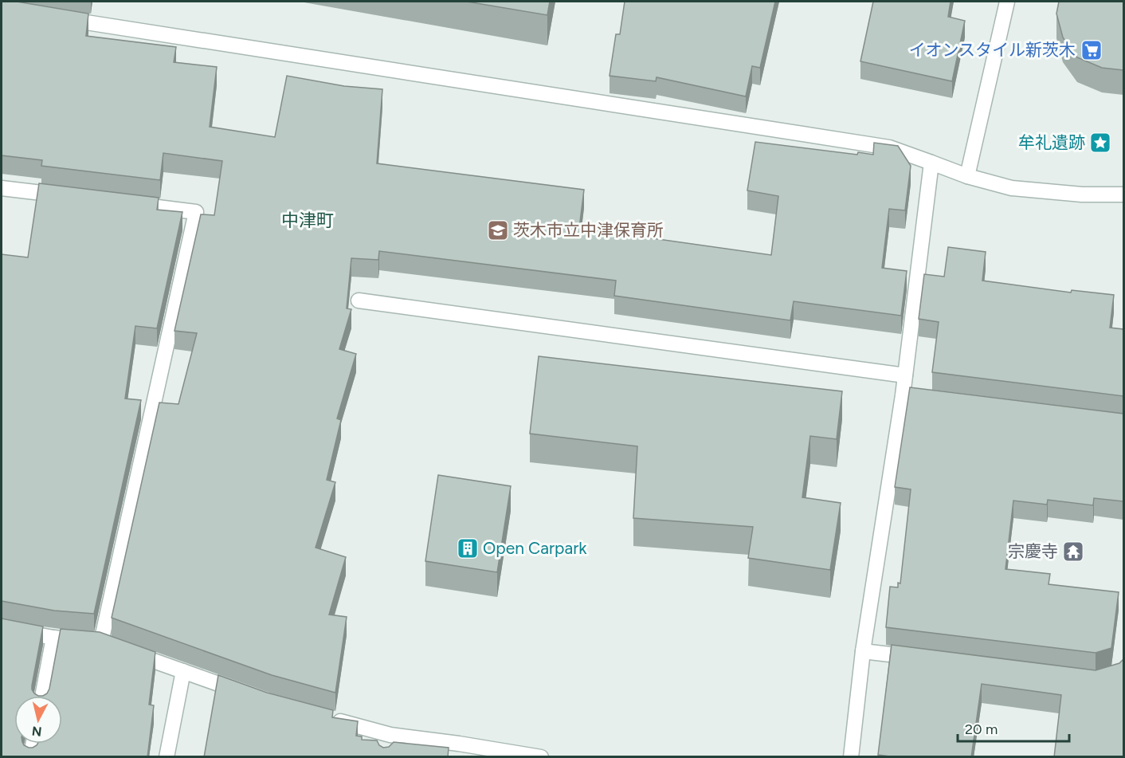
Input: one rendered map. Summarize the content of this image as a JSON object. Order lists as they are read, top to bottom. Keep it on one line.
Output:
{"districts":["中津町"],"places":{"supermarket":["イオンスタイル新茨木"],"place":["牟礼遺跡"],"school or university":["茨木市立中津保育所"],"building":["Open Carpark"],"temple":["宗慶寺"]},"scale_bar":"20 m","north":"bottom"}
